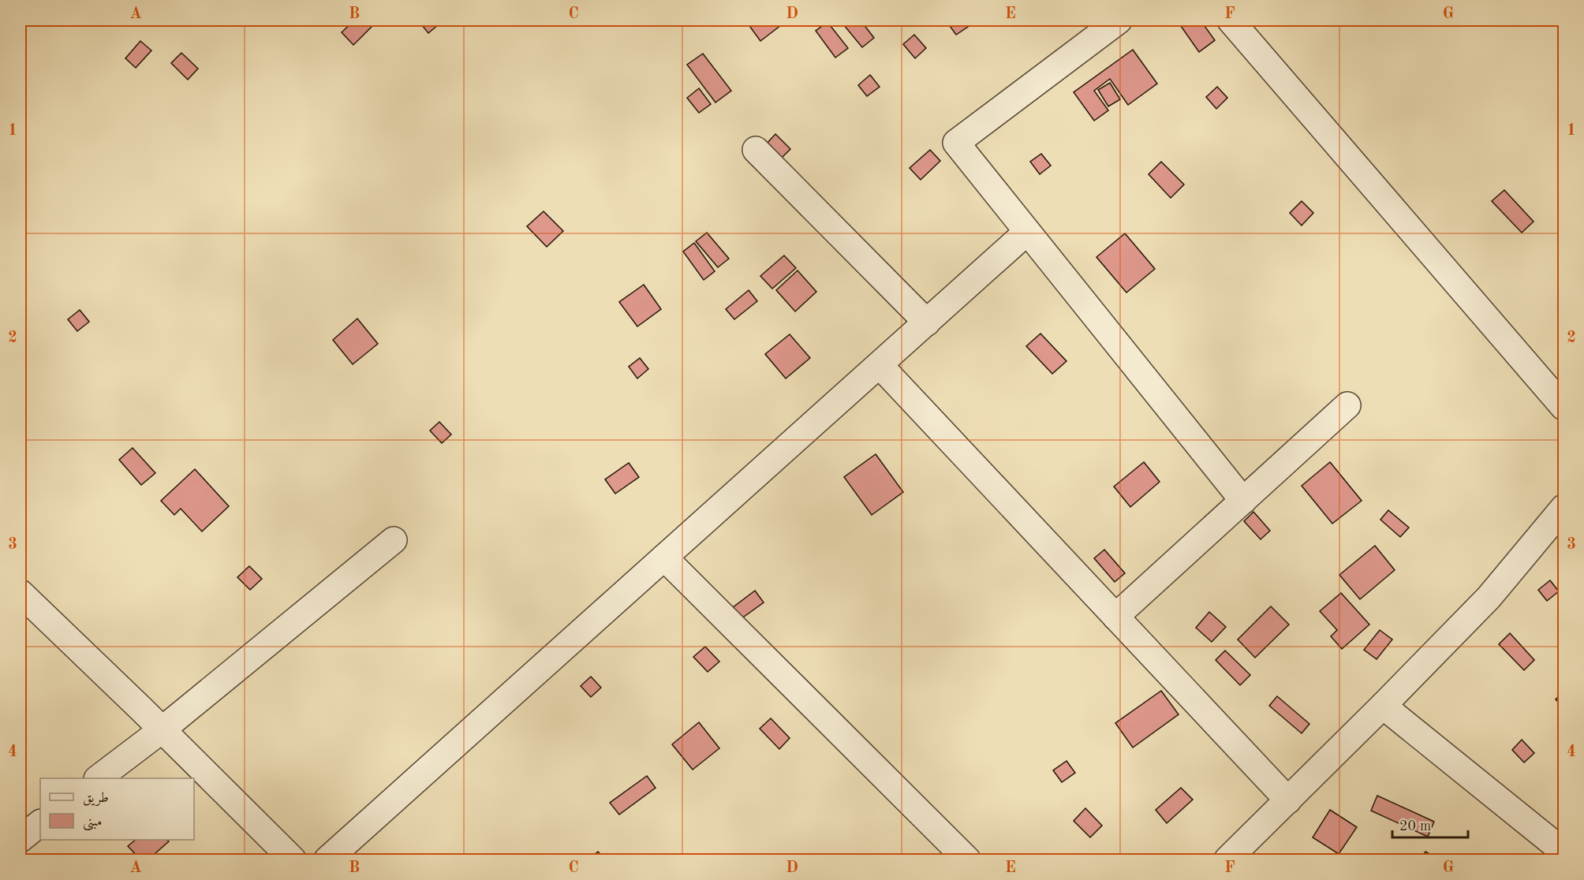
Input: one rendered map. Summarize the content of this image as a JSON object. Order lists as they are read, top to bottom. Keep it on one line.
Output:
{"legend":["طريق","مبنى"],"scale_bar":"20 m","grid":{"columns":["A","B","C","D","E","F","G"],"rows":["1","2","3","4"]}}
